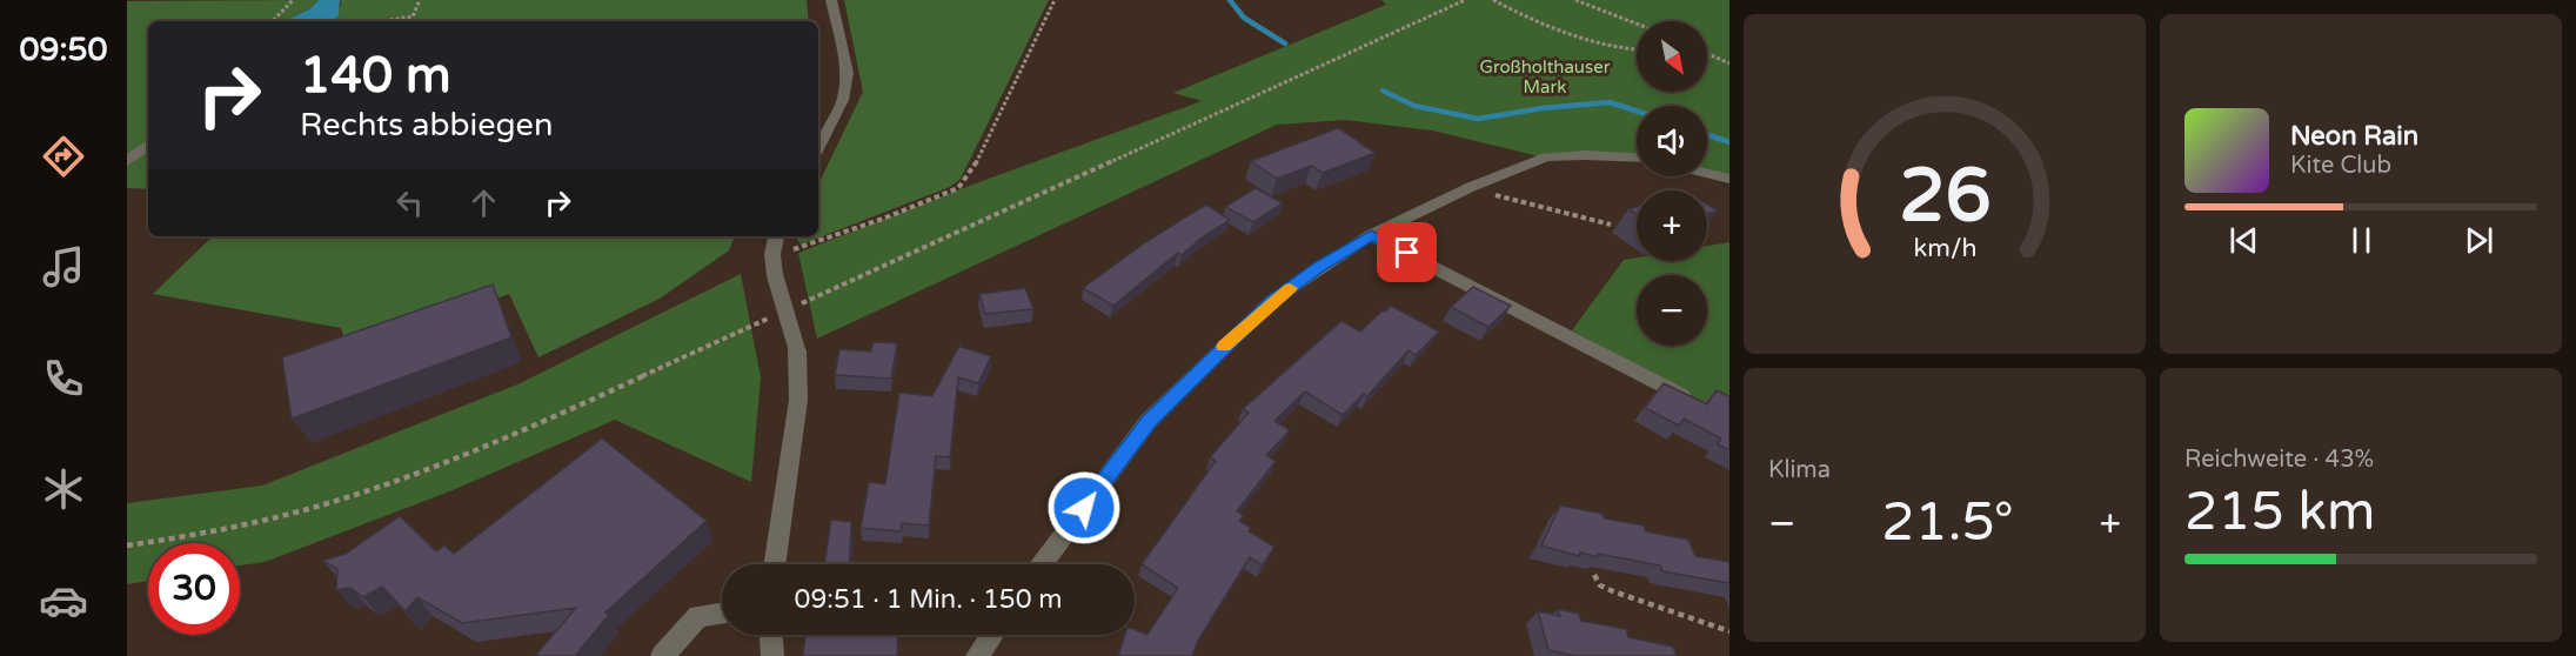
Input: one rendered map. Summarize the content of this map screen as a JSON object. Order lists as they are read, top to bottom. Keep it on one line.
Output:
{"parks":["Großholthauser Mark"],"north":"bottom right","page":{"tabs":"09:50","map_buttons":["+","−"],"turn":["140 m","Rechts abbiegen"],"song":["Neon Rain","Kite Club"],"tile":["Klima",["Reichweite · 43%","215 km"]],"heat":["−","21.5°","+"],"limit":"30","trip":"09:51 · 1 Min. · 150 m","gauge":["26","km/h"]}}
